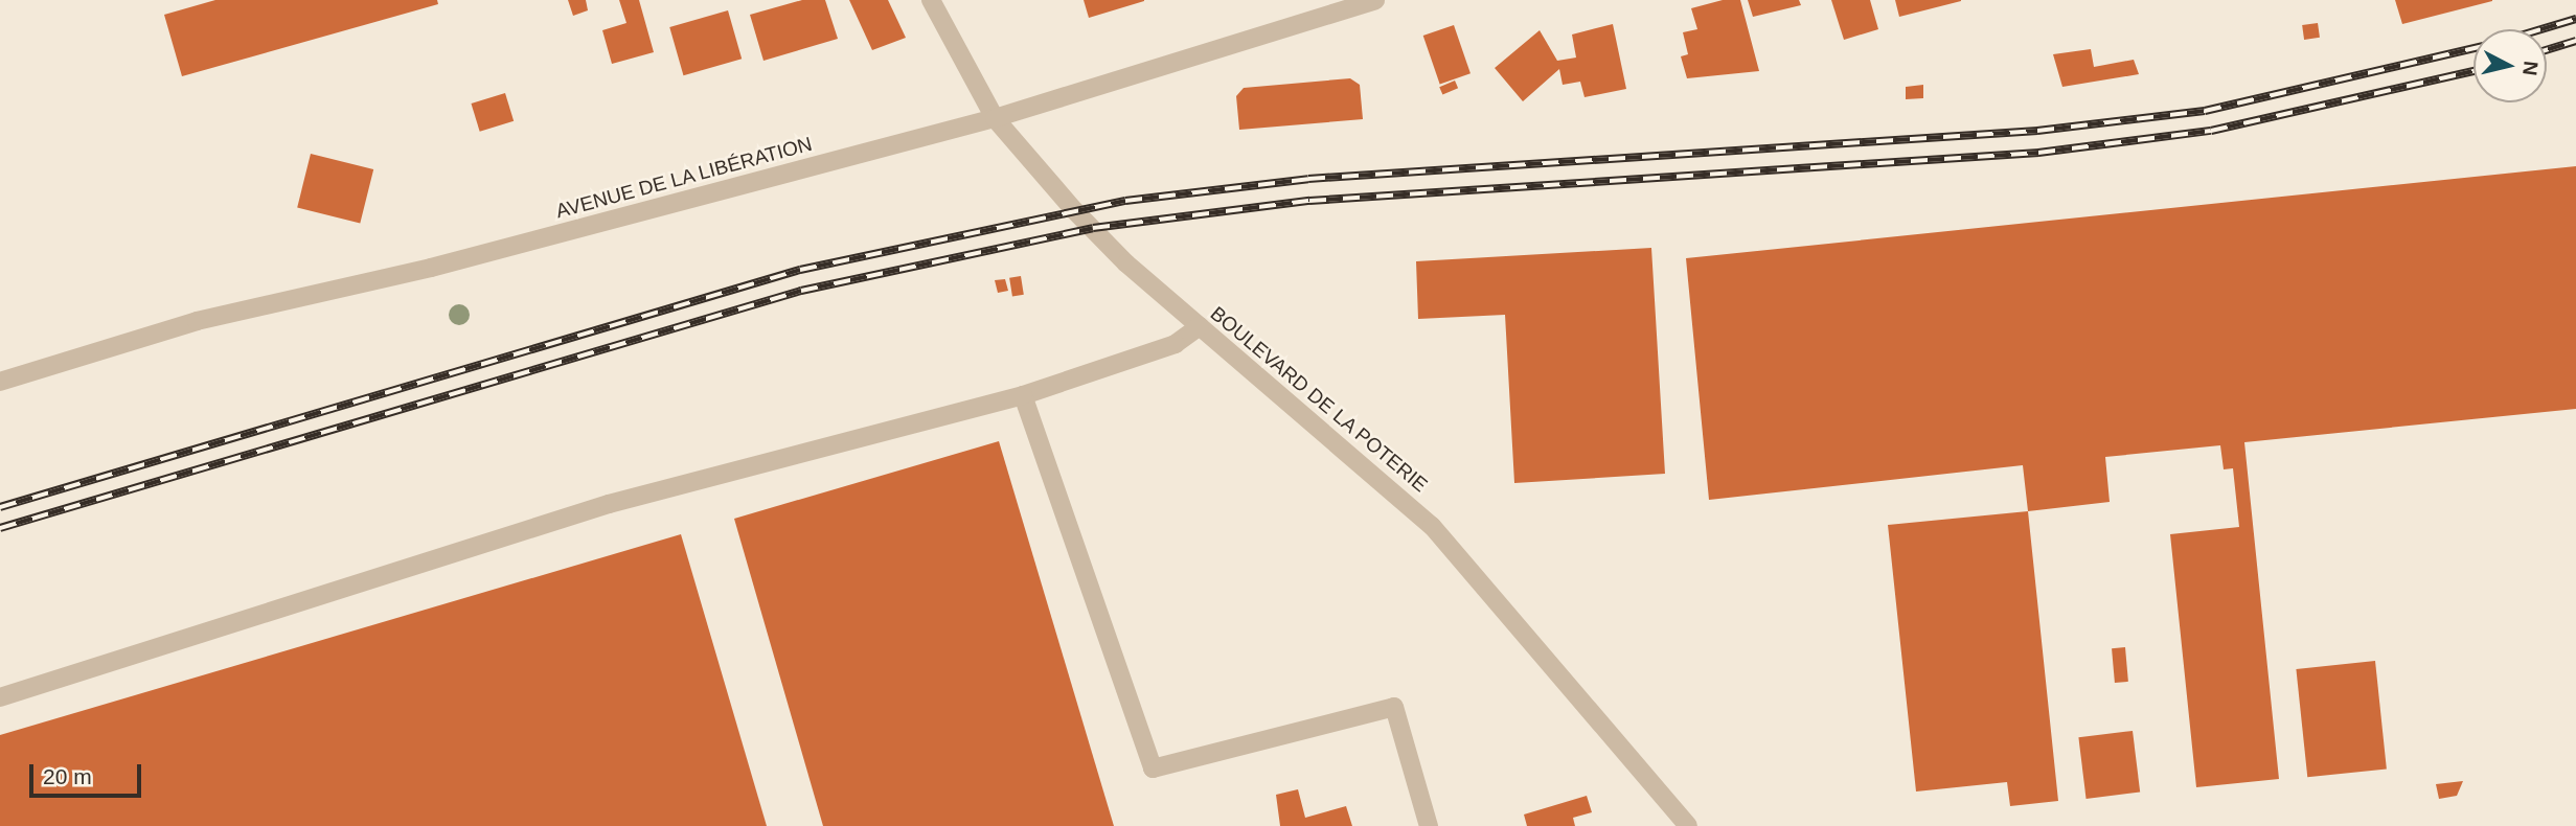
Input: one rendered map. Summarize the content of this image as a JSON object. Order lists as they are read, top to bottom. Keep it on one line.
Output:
{"streets":{"street":["AVENUE DE LA LIBÉRATION","BOULEVARD DE LA POTERIE"]},"crossings":[["AVENUE DE LA LIBÉRATION","BOULEVARD DE LA POTERIE"]],"scale_bar":"20 m","north":"right"}
